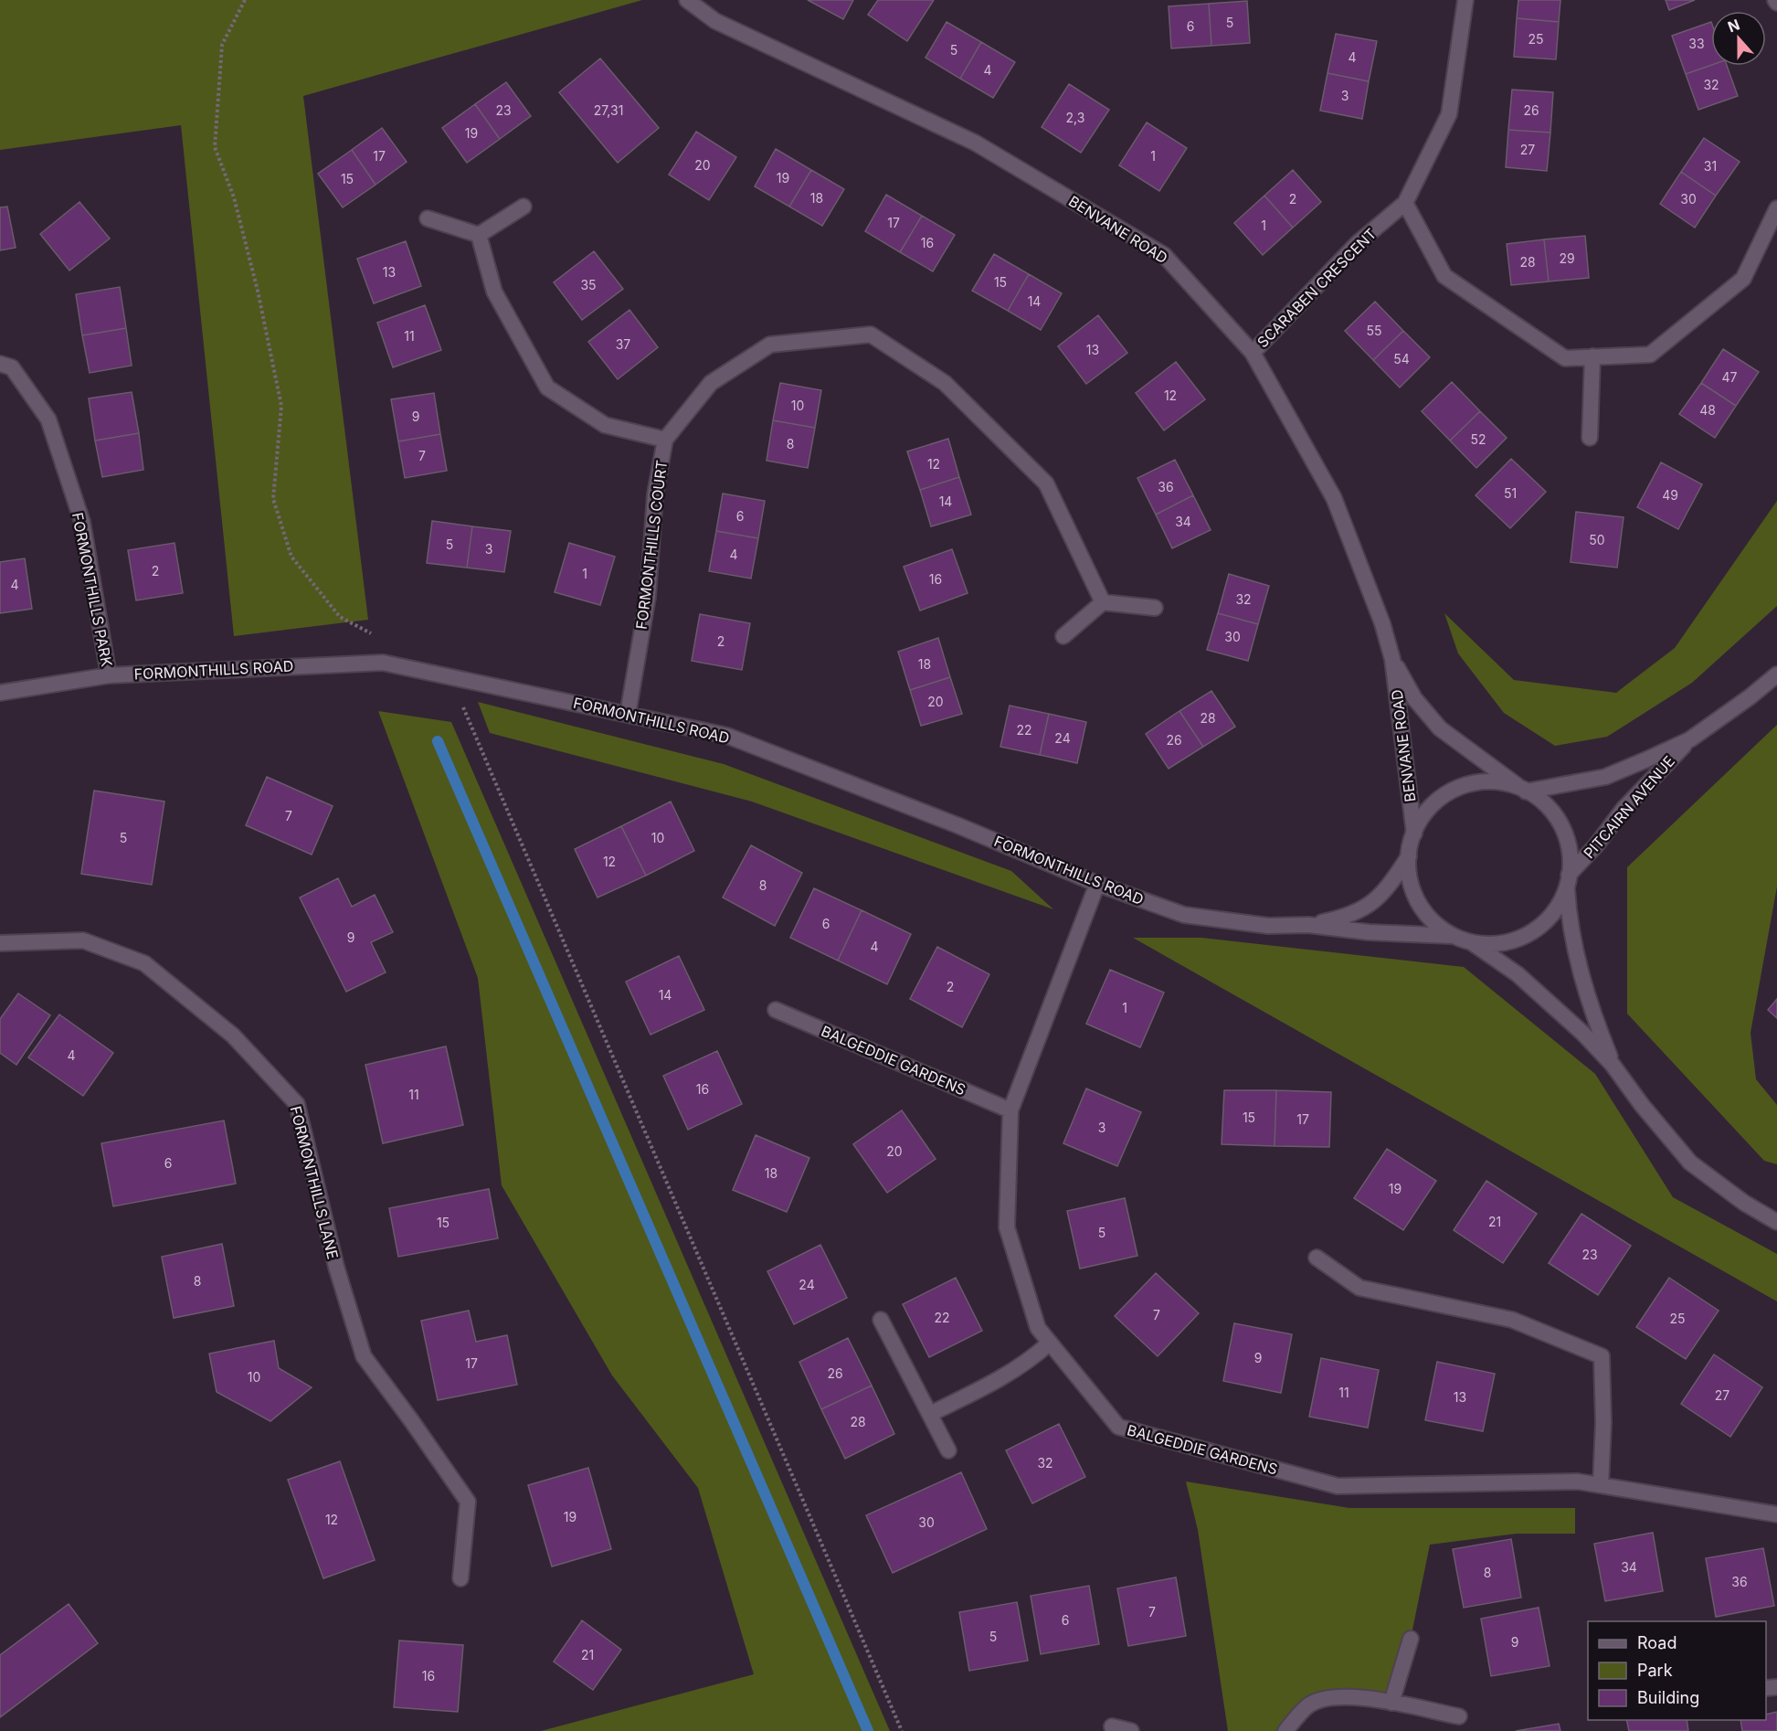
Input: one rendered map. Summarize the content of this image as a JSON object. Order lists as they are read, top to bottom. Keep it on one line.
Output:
{"streets":{"street":["BENVANE ROAD","SCARABEN CRESCENT","FORMONTHILLS COURT","FORMONTHILLS PARK","FORMONTHILLS ROAD","PITCAIRN AVENUE","BALGEDDIE GARDENS","FORMONTHILLS LANE"]},"crossings":[["BENVANE ROAD","SCARABEN CRESCENT"],["BENVANE ROAD","FORMONTHILLS ROAD"],["BENVANE ROAD","PITCAIRN AVENUE"],["FORMONTHILLS COURT","FORMONTHILLS ROAD"],["FORMONTHILLS PARK","FORMONTHILLS ROAD"],["FORMONTHILLS ROAD","PITCAIRN AVENUE"],["FORMONTHILLS ROAD","BALGEDDIE GARDENS"]],"house_numbers":["5","6","25","33","5","4","4","32","3","23","27,31","26","2,3","19","27","17","1","20","31","19","15","18","2","30","17","1","16","29","28","13","15","35","14","55","11","37","13","54","47","12","10","48","9","52","8","7","12","36","51","49","14","6","34","50","5","3","4","2","1","16","4","32","30","2","18","20","28","22","24","26","7","5","10","12","8","6","9","4","2","14","1","4","16","11","15","17","3","20","6","18","19","21","15","5","23","8","24","7","22","25","9","17","26","10","11","27","13","28","32","19","12","30","34","8","36","7","6","5","9","21","16"],"legend":["Road","Park","Building"],"north":"top"}
